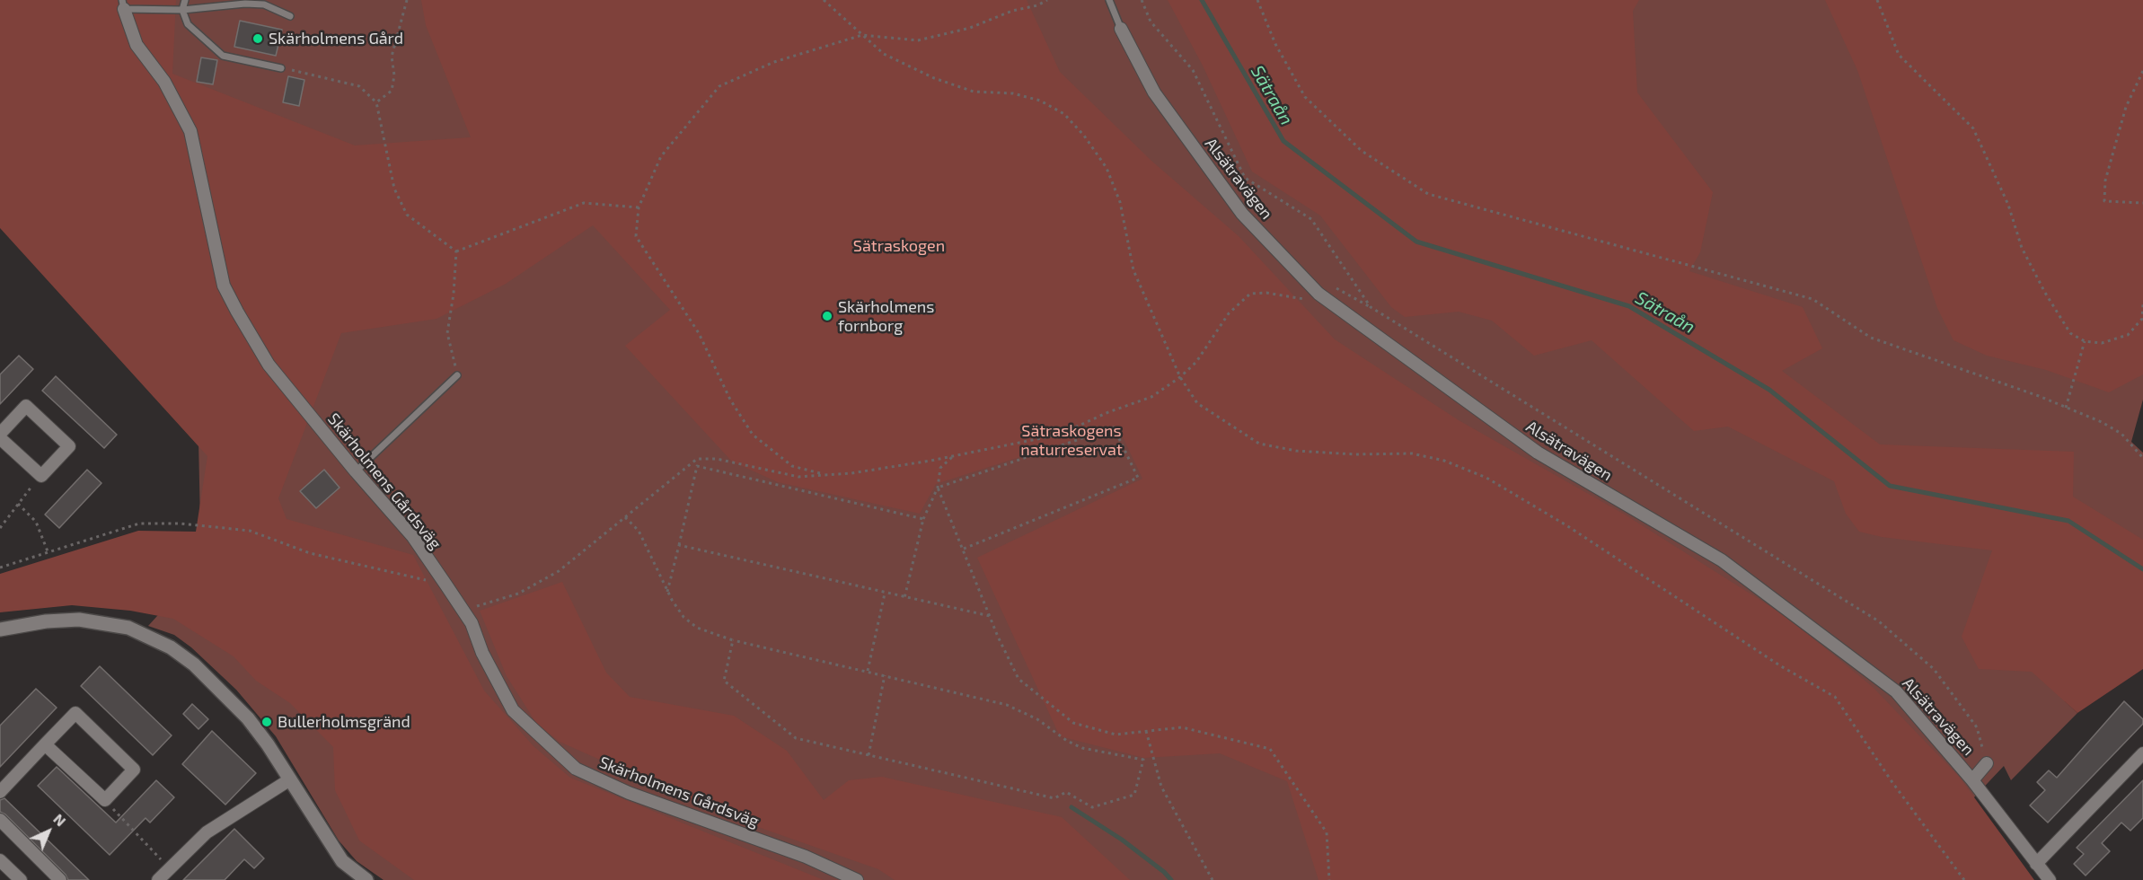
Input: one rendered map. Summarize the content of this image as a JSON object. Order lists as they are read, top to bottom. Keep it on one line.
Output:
{"streets":{"street":["Alsätravägen","Skärholmens Gårdsväg"]},"water":["Sätraån"],"parks":["Sätraskogen","Sätraskogens naturreservat"],"places":["Skärholmens Gård","Skärholmens fornborg","Bullerholmsgränd"],"north":"top right"}
